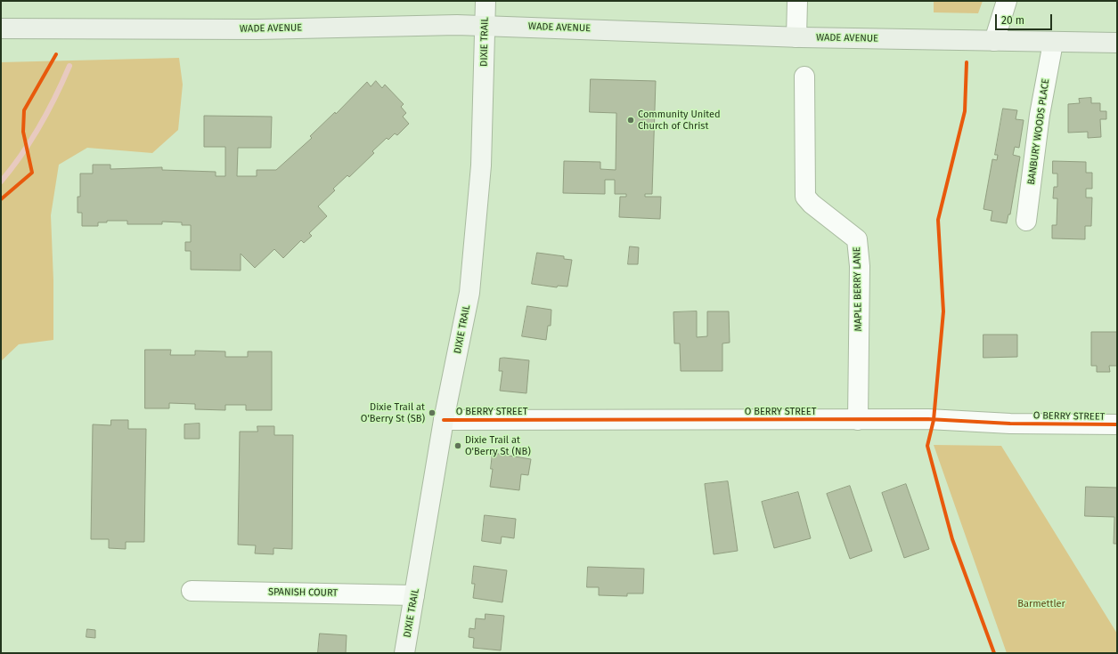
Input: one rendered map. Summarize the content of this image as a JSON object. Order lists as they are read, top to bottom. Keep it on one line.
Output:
{"streets":{"main road":["WADE AVENUE","DIXIE TRAIL"],"street":["BANBURY WOODS PLACE","MAPLE BERRY LANE","O BERRY STREET","SPANISH COURT"]},"crossings":[["WADE AVENUE","DIXIE TRAIL"],["WADE AVENUE","BANBURY WOODS PLACE"],["DIXIE TRAIL","O BERRY STREET"],["DIXIE TRAIL","SPANISH COURT"],["MAPLE BERRY LANE","O BERRY STREET"]],"parks":["Barmettler"],"places":["Community United Church of Christ","Dixie Trail at O'Berry St (SB)","Dixie Trail at O'Berry St (NB)"],"scale_bar":"20 m"}
